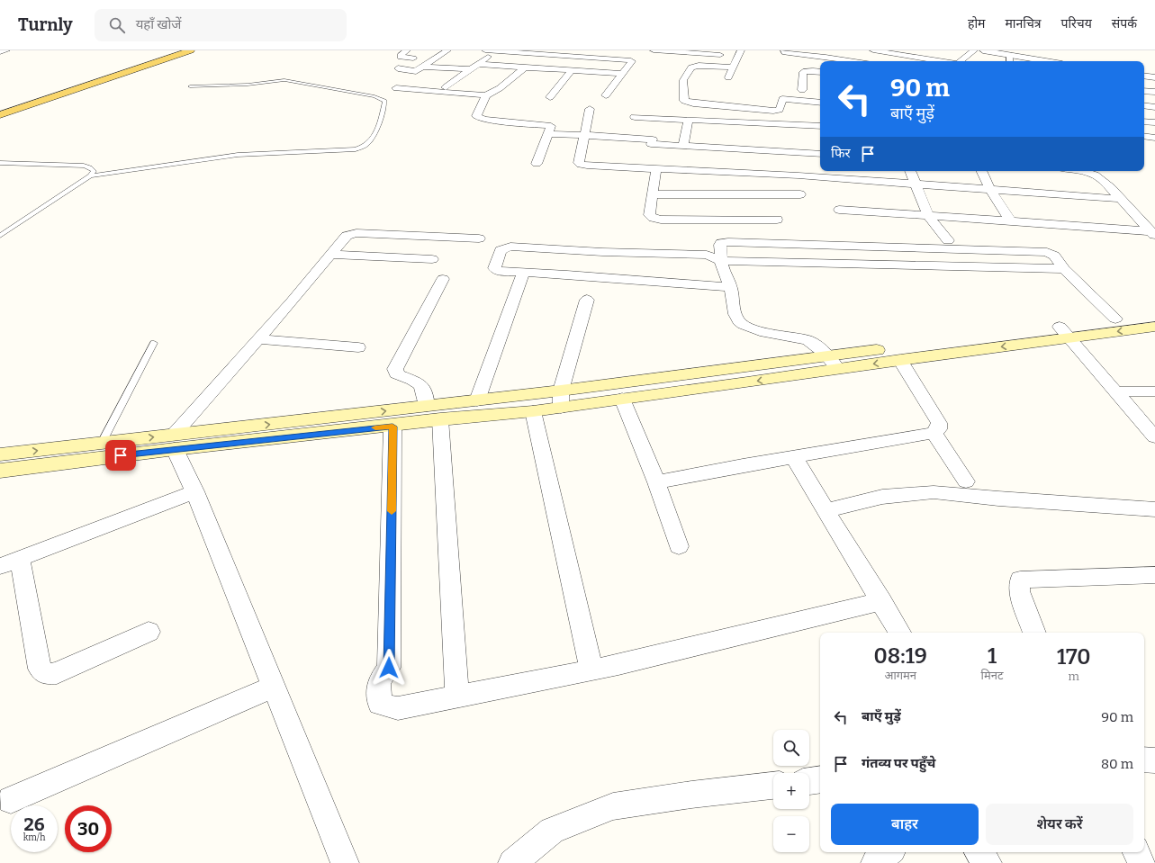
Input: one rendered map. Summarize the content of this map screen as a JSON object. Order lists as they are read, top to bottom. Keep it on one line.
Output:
{"page":{"header":"Turnly","search":"यहाँ खोजें","nav":["होम","मानचित्र","परिचय","संपर्क"],"turn":["90 m","बाएँ मुड़ें"],"then":"फिर","eta":["08:19","आगमन","1","मिनट","170","m"],"list":[{"name":"बाएँ मुड़ें","value":"90 m"},{"name":"गंतव्य पर पहुँचे","value":"80 m"}],"map_buttons":["+","−"],"buttons":["बाहर","शेयर करें"],"speed":"26 km/h","limit":"30"}}
